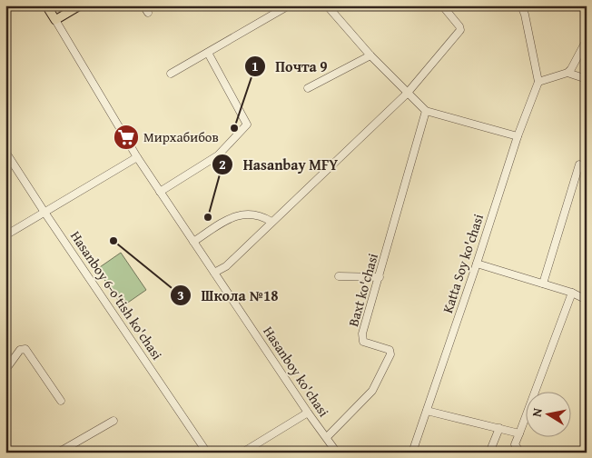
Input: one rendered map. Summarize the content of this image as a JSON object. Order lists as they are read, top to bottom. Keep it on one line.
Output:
{"streets":{"main road":["Hasanboy ko'chasi"],"street":["Katta Soy ko'chasi","Baxt ko'chasi","Hasanboy 6-o'tish ko'chasi"]},"crossings":[["Baxt ko'chasi","Hasanboy ko'chasi"]],"places":{"other":["Почта 9","Hasanbay MFY","Школа №18"],"supermarket":["Мирхабибов"]},"north":"left"}
